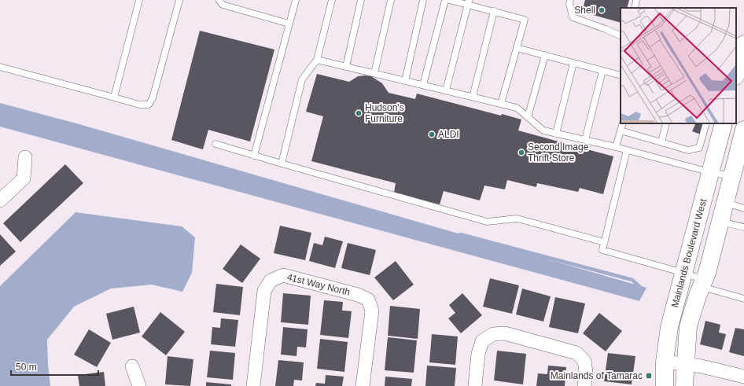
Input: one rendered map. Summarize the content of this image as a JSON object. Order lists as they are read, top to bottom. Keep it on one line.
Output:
{"streets":{"street":["Mainlands Boulevard West","41st Way North"]},"places":{"other":["Shell","Hudson's Furniture","ALDI","Second Image Thrift Store"],"transit":["Mainlands of Tamarac"]},"scale_bar":"50 m"}
